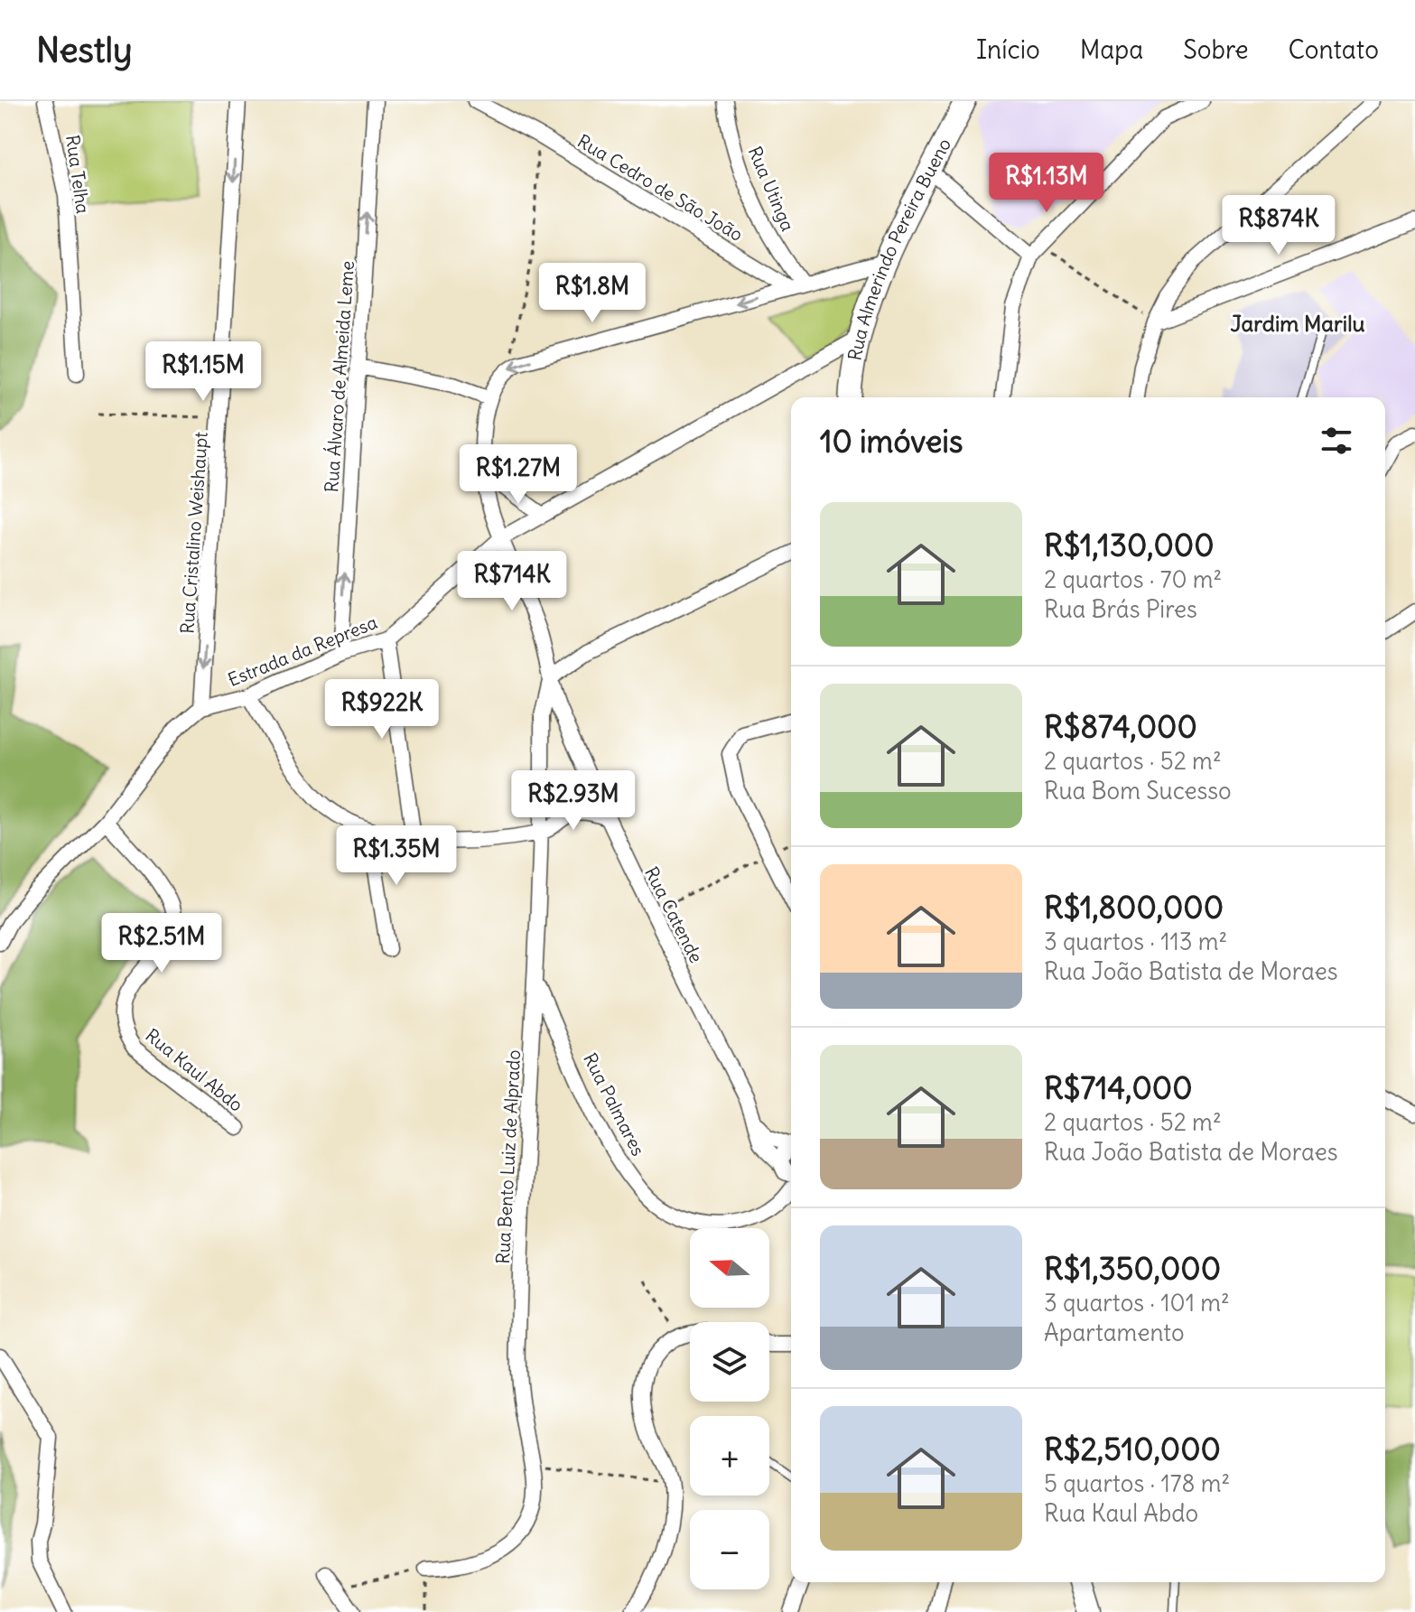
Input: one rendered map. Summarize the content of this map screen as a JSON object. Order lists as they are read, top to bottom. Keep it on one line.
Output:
{"streets":{"main road":["Rua Almerindo Pereira Bueno"],"street":["Rua Telha","Rua Cedro de São João","Rua Utinga","Rua Álvaro de Almeida Leme","Rua Cristalino Weishaupt","Estrada da Represa","Rua Catende","Rua Kaul Abdo","Rua Palmares","Rua Bento Luiz de Alprado"]},"crossings":[["Rua Cedro de São João","Rua Utinga"],["Rua Almerindo Pereira Bueno","Estrada da Represa"],["Rua Álvaro de Almeida Leme","Estrada da Represa"],["Rua Cristalino Weishaupt","Estrada da Represa"],["Estrada da Represa","Rua Catende"],["Estrada da Represa","Rua Kaul Abdo"],["Rua Catende","Rua Palmares"],["Rua Catende","Rua Bento Luiz de Alprado"],["Rua Palmares","Rua Bento Luiz de Alprado"]],"one_way":["Rua Álvaro de Almeida Leme","Rua Cristalino Weishaupt"],"districts":["Jardim Marilu"],"north":"left","page":{"header":"Nestly","nav":["Início","Mapa","Sobre","Contato"],"price":["R$1.13M","R$874K","R$1.8M","R$1.15M","R$1.27M","R$714K","R$922K","R$2.93M","R$1.35M","R$2.51M"],"heading":"10 imóveis","list":[{"name":"R$1,130,000","note":"2 quartos · 70 m² · Rua Brás Pires"},{"name":"R$874,000","note":"2 quartos · 52 m² · Rua Bom Sucesso"},{"name":"R$1,800,000","note":"3 quartos · 113 m² · Rua João Batista de Moraes"},{"name":"R$714,000","note":"2 quartos · 52 m² · Rua João Batista de Moraes"},{"name":"R$1,350,000","note":"3 quartos · 101 m² · Apartamento"},{"name":"R$2,510,000","note":"5 quartos · 178 m² · Rua Kaul Abdo"}],"map_buttons":["+","−"]}}
